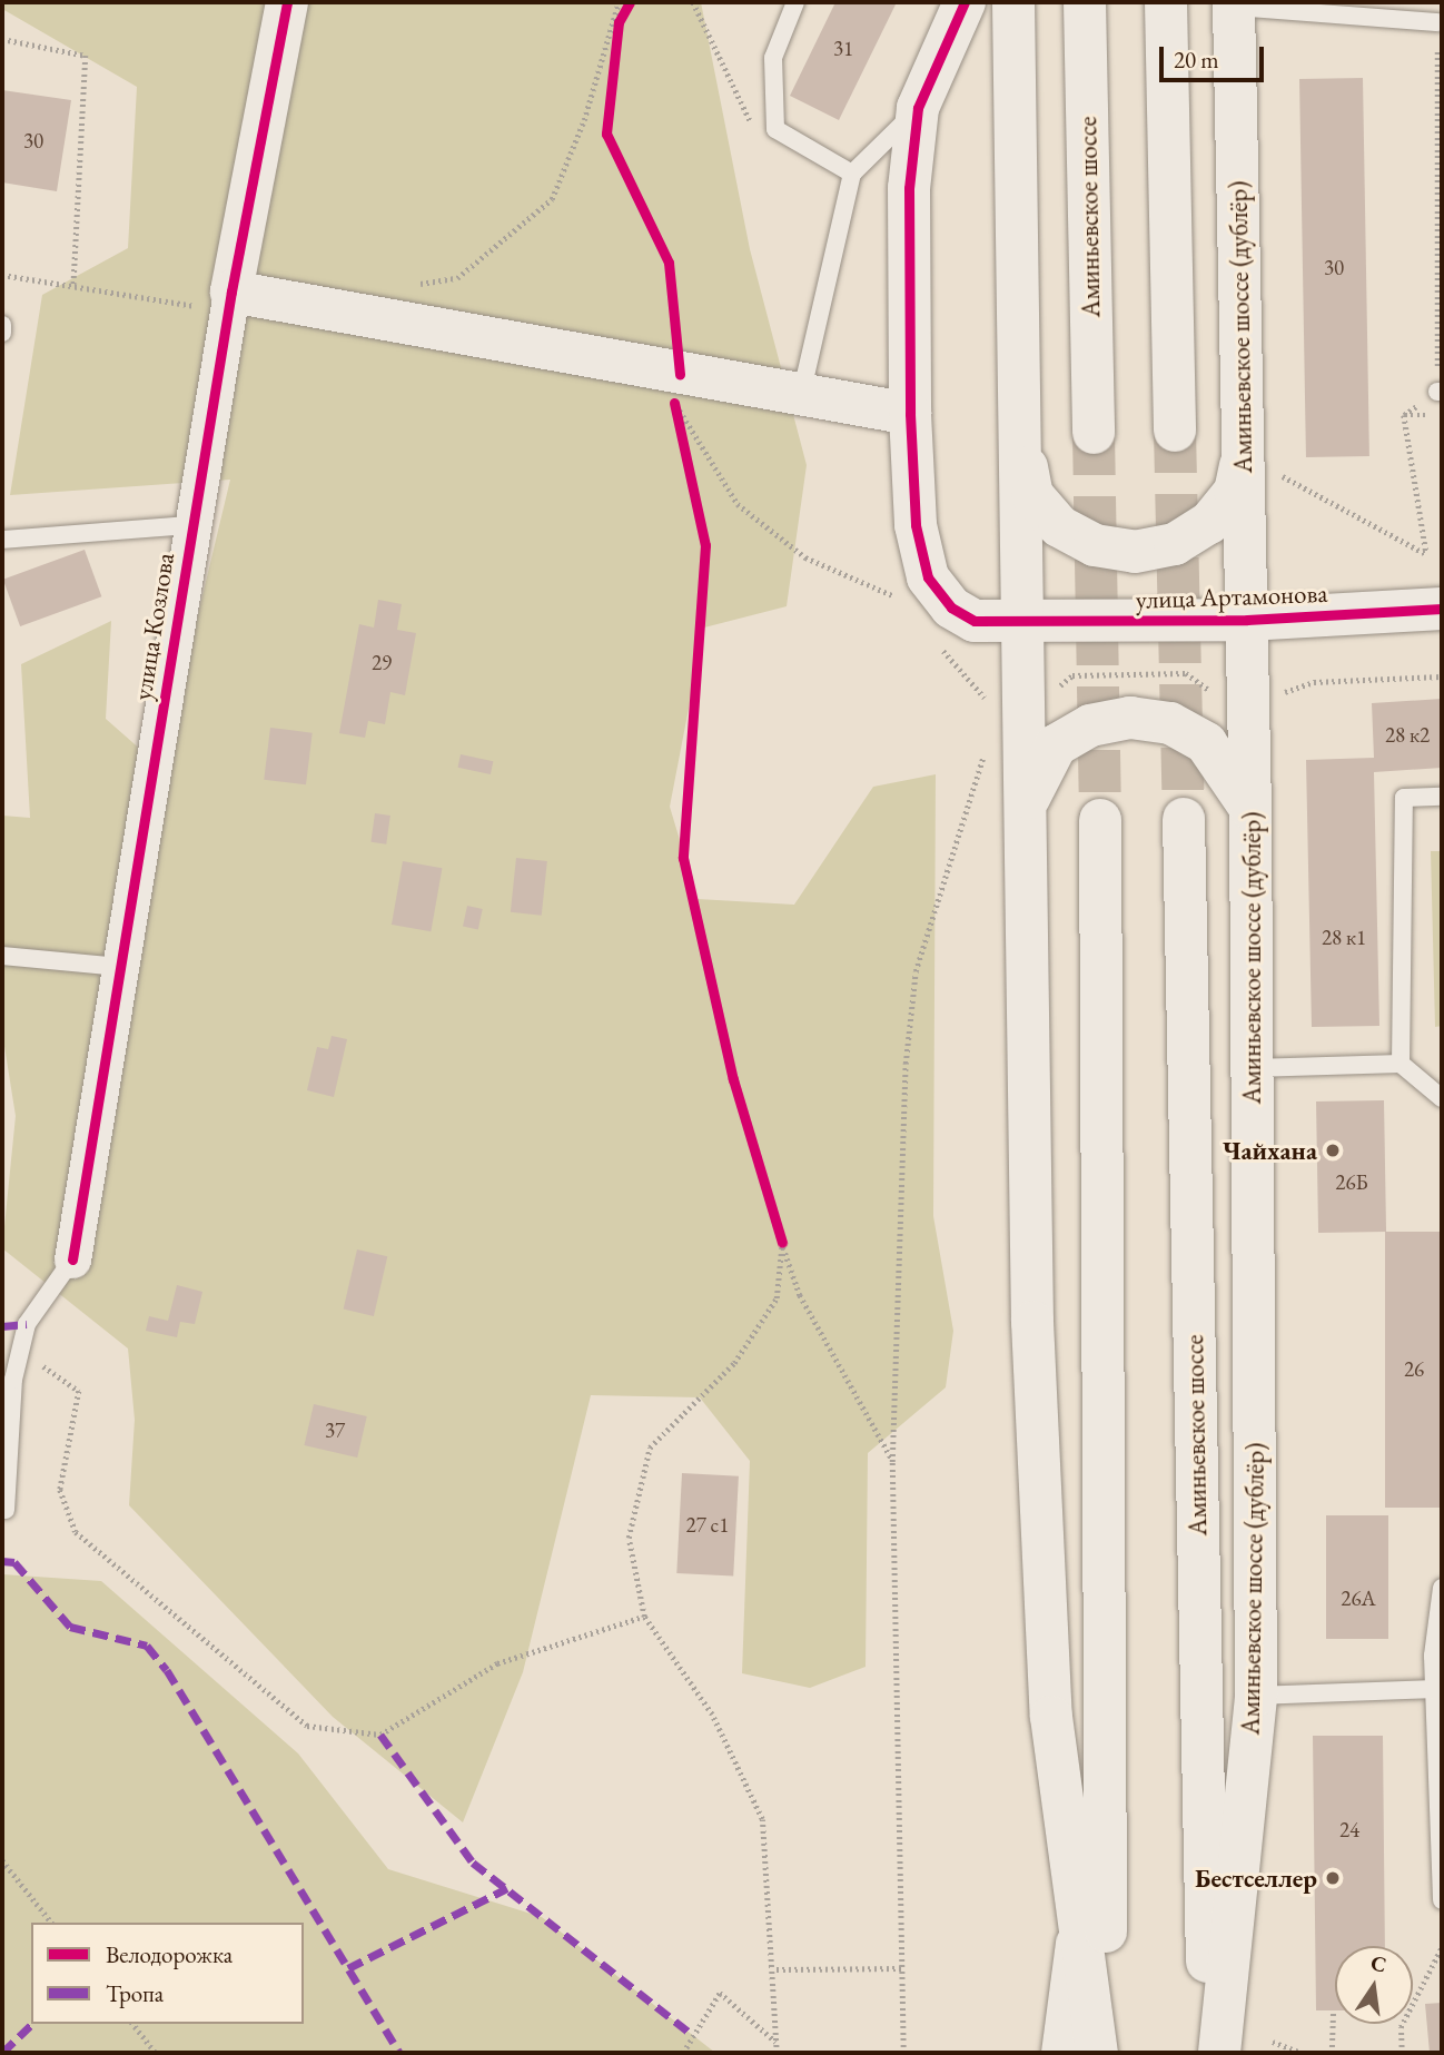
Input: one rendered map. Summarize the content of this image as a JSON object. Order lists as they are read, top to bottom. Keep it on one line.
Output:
{"streets":{"main road":["Аминьевское шоссе","Аминьевское шоссе (дублёр)","улица Артамонова","улица Козлова"]},"crossings":[["Аминьевское шоссе (дублёр)","улица Артамонова"]],"places":["Чайхана","Бестселлер"],"house_numbers":["31","30","30","29","28 к2","28 к1","26Б","26","37","27 с1","26А","24"],"legend":["Велодорожка","Тропа"],"scale_bar":"20 m","north":"top"}
